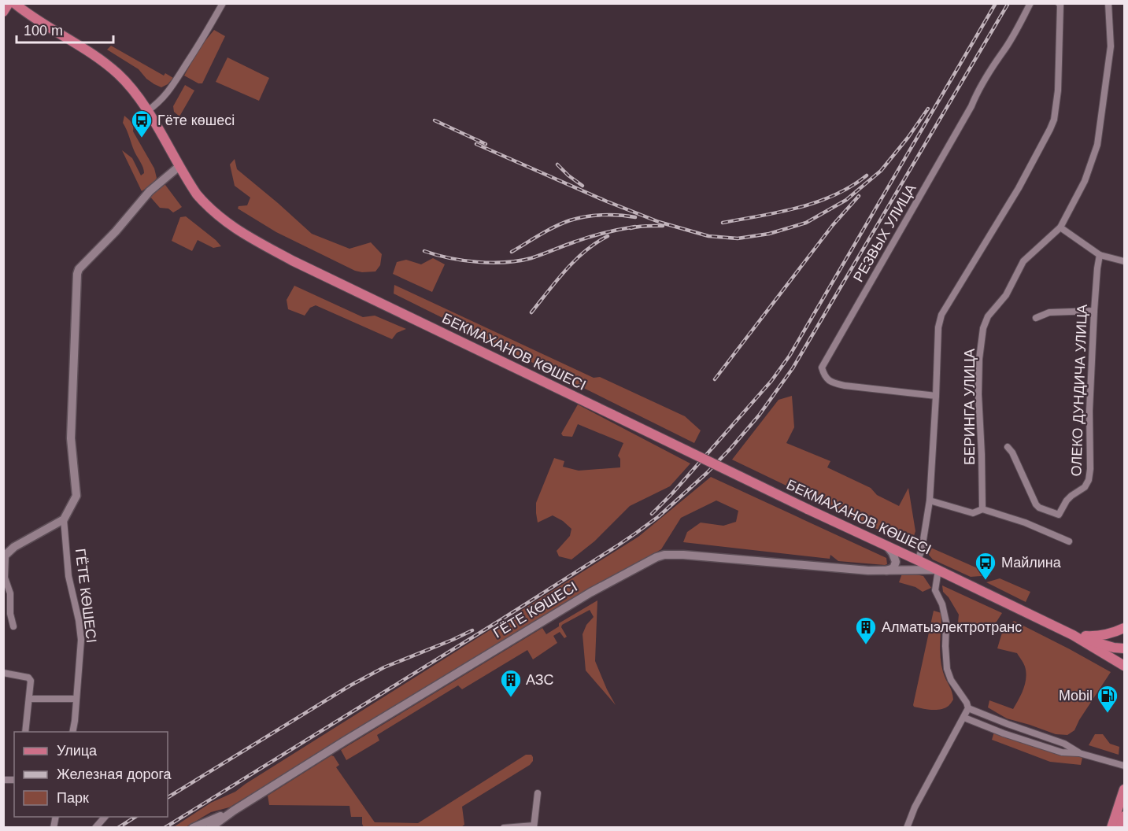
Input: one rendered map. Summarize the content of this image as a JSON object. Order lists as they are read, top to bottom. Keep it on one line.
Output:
{"streets":{"main road":["БЕКМАХАНОВ КӨШЕСІ","ГЁТЕ КӨШЕСІ"],"street":["РЕЗВЫХ УЛИЦА","ОЛЕКО ДУНДИЧА УЛИЦА","БЕРИНГА УЛИЦА"]},"crossings":[["БЕКМАХАНОВ КӨШЕСІ","ГЁТЕ КӨШЕСІ"]],"places":{"bus stop":["Гёте көшесі","Майлина"],"building":["Алматыэлектротранс","АЗС"],"fuel station":["Mobil"]},"legend":["Улица","Железная дорога","Парк"],"scale_bar":"100 m"}
